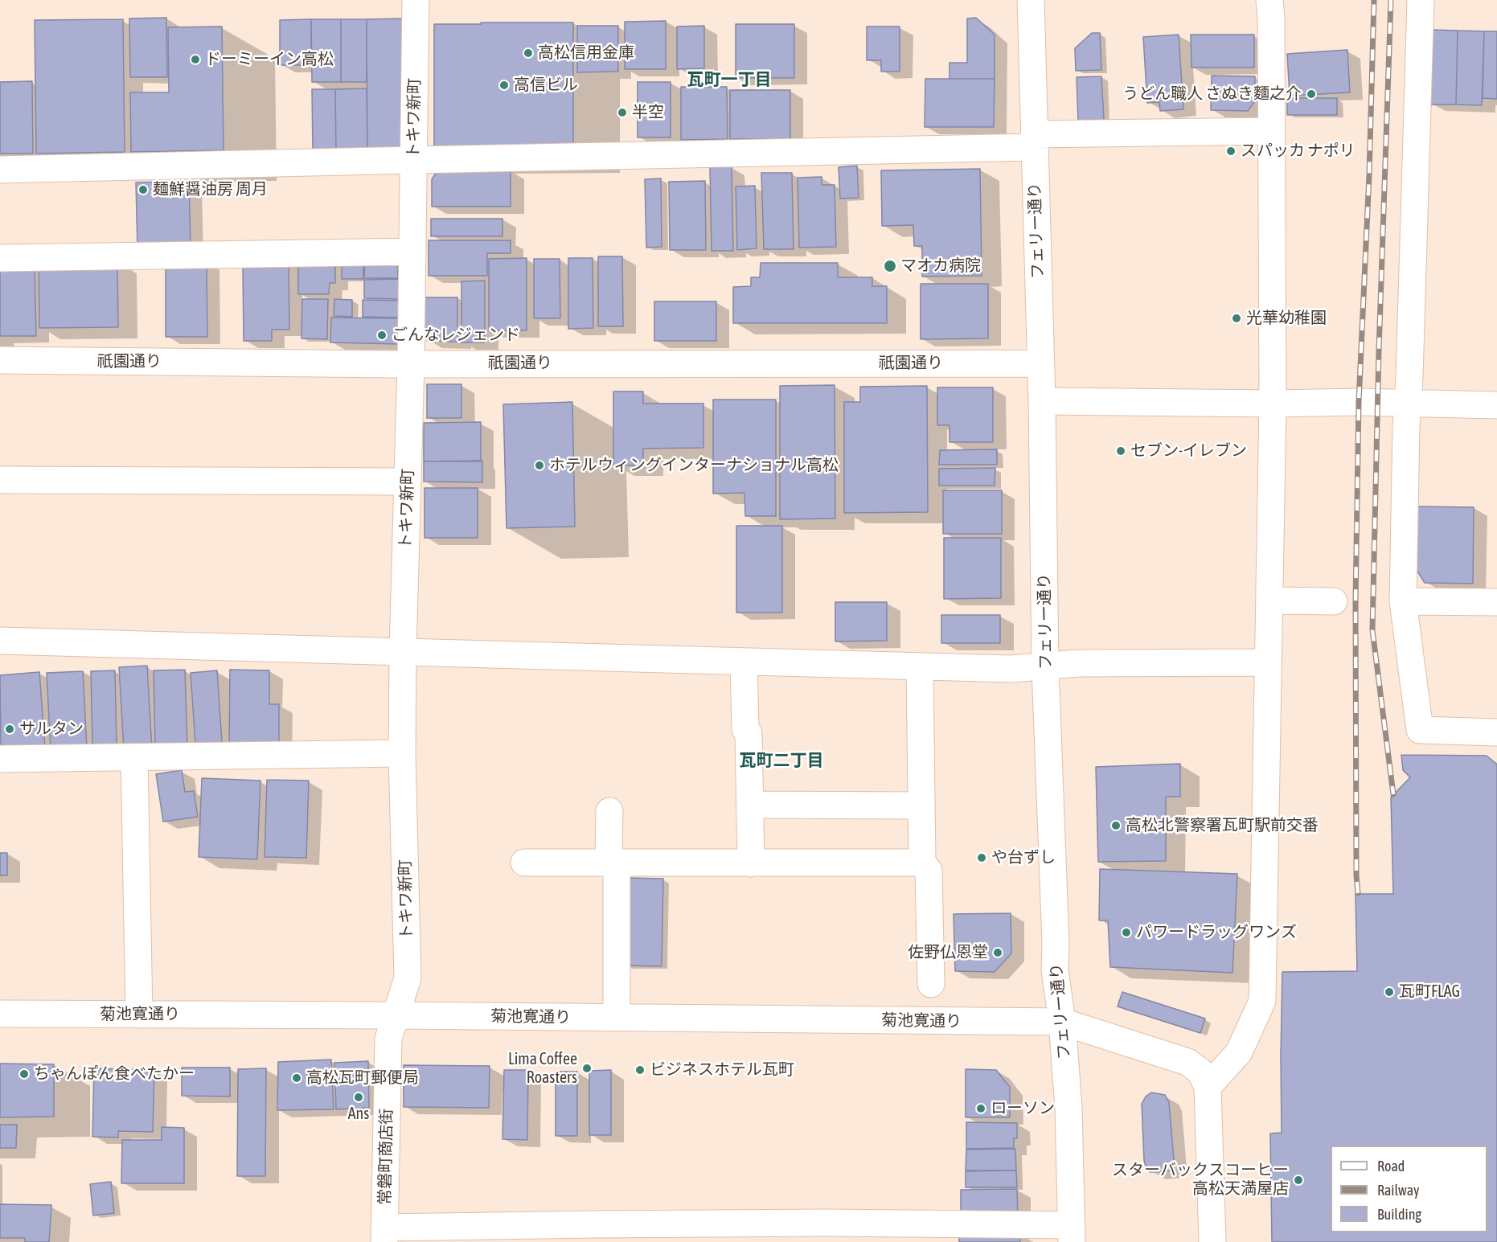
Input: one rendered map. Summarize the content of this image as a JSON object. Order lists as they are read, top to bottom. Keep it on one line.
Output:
{"streets":{"street":["トキワ新町","フェリー通り","祇園通り","菊池寛通り","常磐町商店街"]},"crossings":[["トキワ新町","祇園通り"],["トキワ新町","菊池寛通り"],["トキワ新町","常磐町商店街"],["フェリー通り","祇園通り"],["フェリー通り","菊池寛通り"],["菊池寛通り","常磐町商店街"]],"districts":["瓦町一丁目","瓦町二丁目"],"places":["高松信用金庫","ドーミーイン高松","高信ビル","うどん職人 さぬき麵之介","半空","スパッカ ナポリ","麺鮮醤油房 周月","マオカ病院","光華幼稚園","ごんなレジェンド","セブン-イレブン","ホテルウィングインターナショナル高松","サルタン","高松北警察署瓦町駅前交番","や台ずし","パワードラッグワンズ","佐野仏恩堂","瓦町FLAG","Lima Coffee Roasters","ビジネスホテル瓦町","ちゃんぽん食べたかー","高松瓦町郵便局","Ans","ローソン","スターバックスコーヒー 高松天満屋店"],"legend":["Road","Railway","Building"]}
